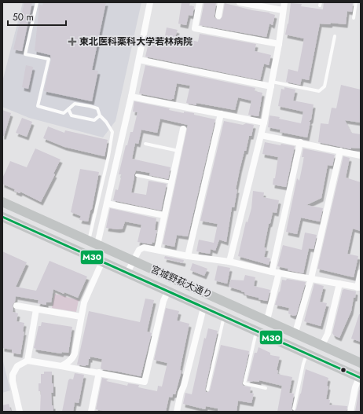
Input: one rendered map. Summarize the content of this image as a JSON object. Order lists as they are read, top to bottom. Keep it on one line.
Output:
{"streets":{"street":["宮城野萩大通り"]},"places":{"health":["東北医科薬科大学若林病院"]},"lines":["transit line M30"],"scale_bar":"50 m"}
